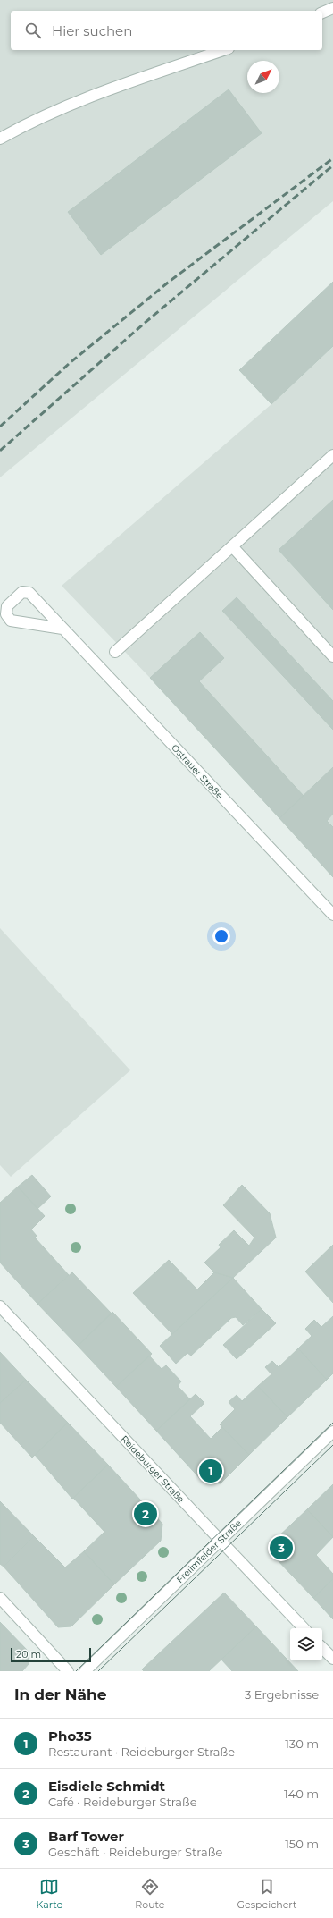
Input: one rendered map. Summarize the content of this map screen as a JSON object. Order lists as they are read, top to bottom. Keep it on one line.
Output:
{"streets":{"street":["Ostrauer Straße","Reideburger Straße","Freiimfelder Straße"]},"crossings":[["Reideburger Straße","Freiimfelder Straße"]],"scale_bar":"20 m","north":"top right","page":{"search":"Hier suchen","pins":["1","2","3"],"scale":"20 m","heading":["In der Nähe","3 Ergebnisse"],"list":[{"mark":"1","name":"Pho35","note":"Restaurant · Reideburger Straße","value":"130 m"},{"mark":"2","name":"Eisdiele Schmidt","note":"Café · Reideburger Straße","value":"140 m"},{"mark":"3","name":"Barf Tower","note":"Geschäft · Reideburger Straße","value":"150 m"}],"nav":["Karte","Route","Gespeichert"]}}
